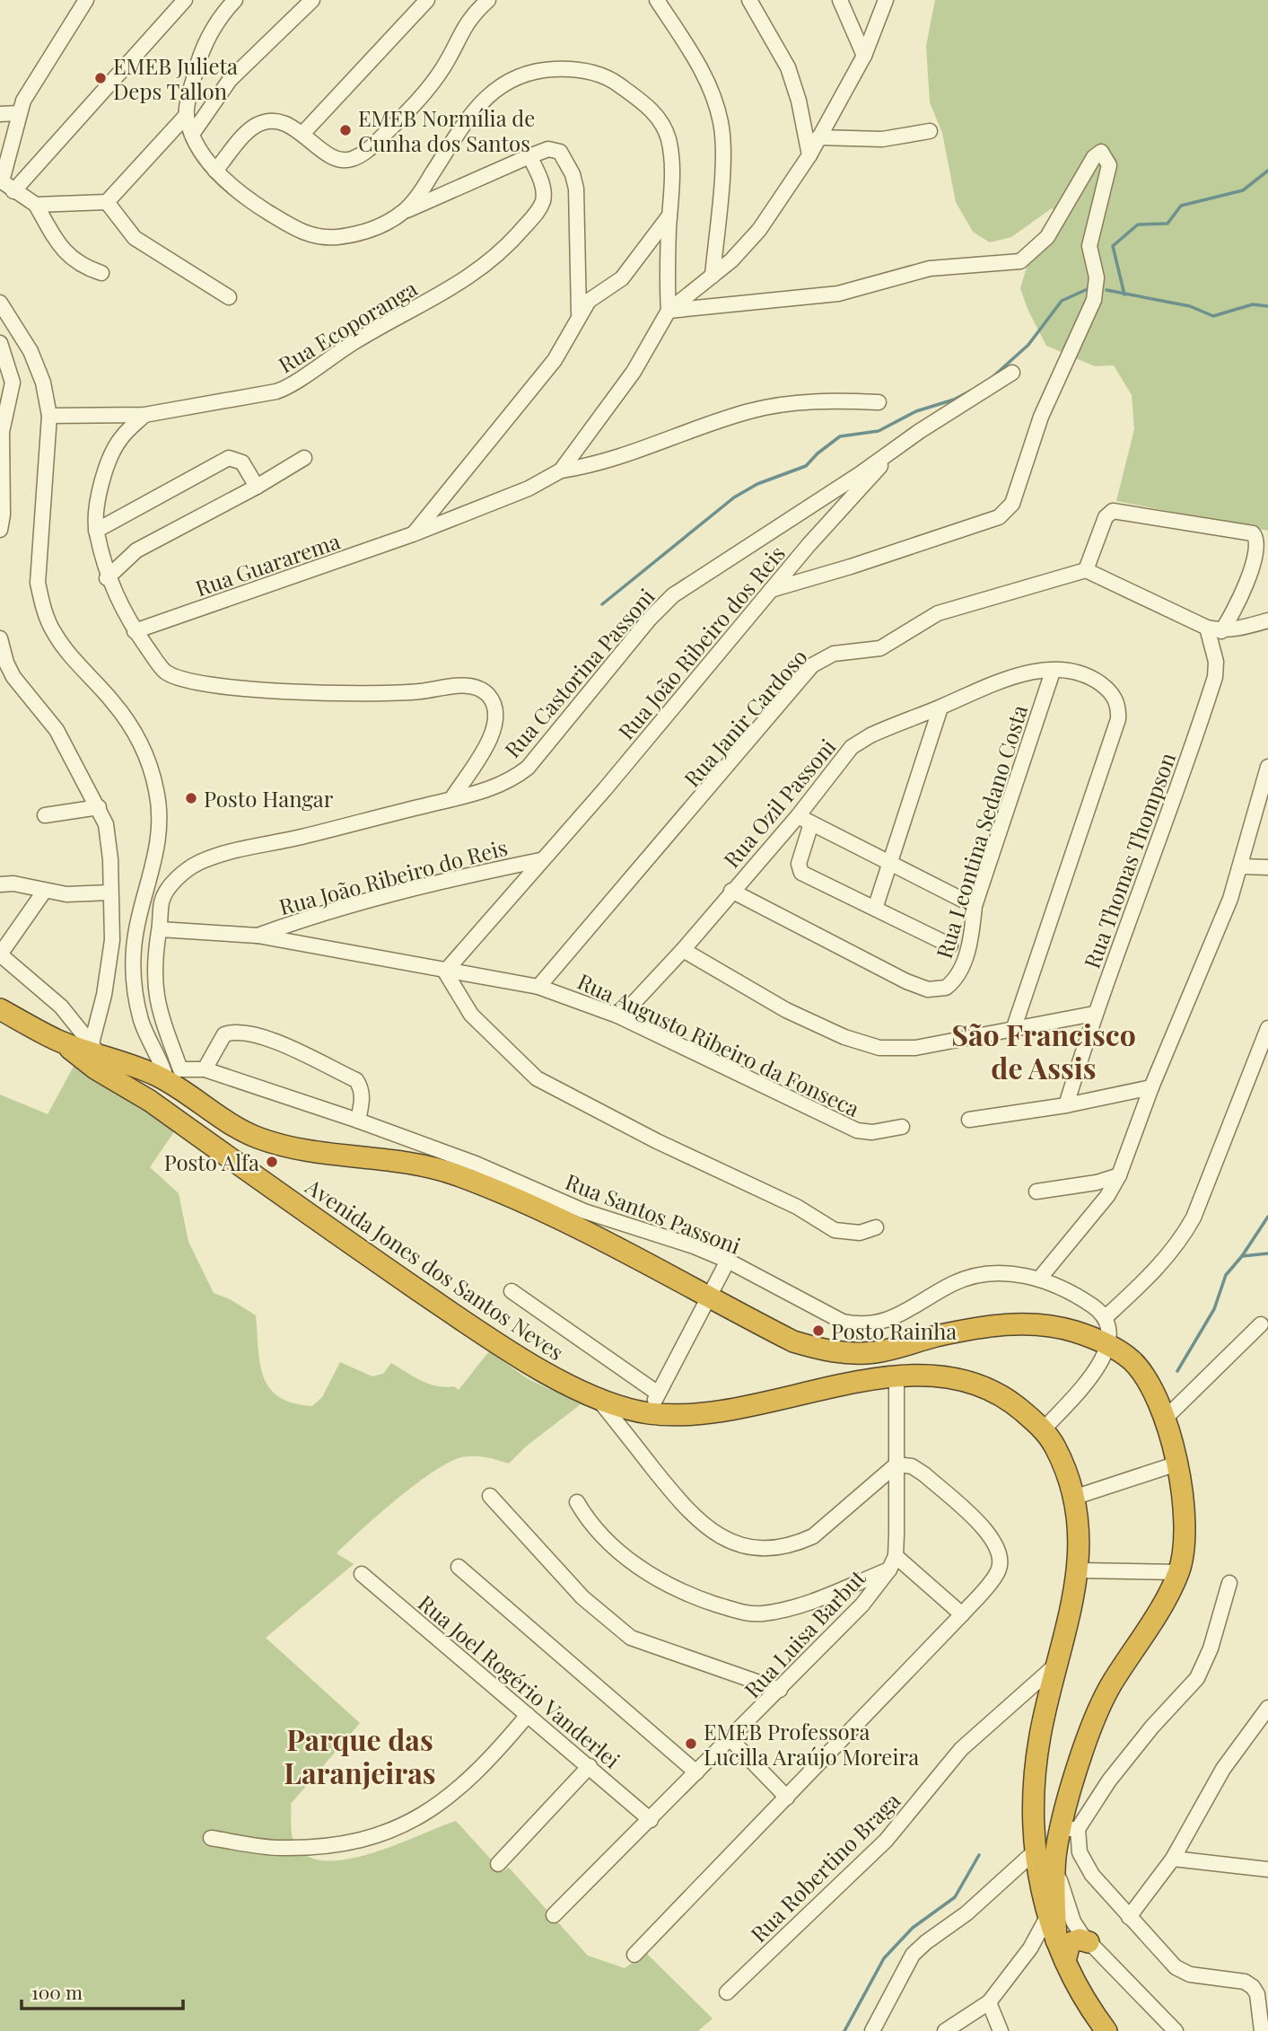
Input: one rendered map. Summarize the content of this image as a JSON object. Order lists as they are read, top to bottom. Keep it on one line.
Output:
{"streets":{"highway":["Avenida Jones dos Santos Neves"],"street":["Rua Ecoporanga","Rua Guararema","Rua João Ribeiro dos Reis","Rua Castorina Passoni","Rua Janir Cardoso","Rua Ozil Passoni","Rua Leontina Sedano Costa","Rua Thomas Thompson","Rua João Ribeiro do Reis","Rua Augusto Ribeiro da Fonseca","Rua Santos Passoni","Rua Luisa Barbut","Rua Joel Rogério Vanderlei","Rua Robertino Braga"]},"crossings":[["Rua João Ribeiro dos Reis","Rua Castorina Passoni"],["Rua João Ribeiro dos Reis","Rua João Ribeiro do Reis"],["Rua João Ribeiro dos Reis","Rua Augusto Ribeiro da Fonseca"],["Rua Castorina Passoni","Rua Santos Passoni"],["Rua Janir Cardoso","Rua Augusto Ribeiro da Fonseca"],["Rua Ozil Passoni","Rua Leontina Sedano Costa"],["Rua Ozil Passoni","Rua Augusto Ribeiro da Fonseca"],["Rua João Ribeiro do Reis","Rua Augusto Ribeiro da Fonseca"],["Avenida Jones dos Santos Neves","Rua Robertino Braga"],["Rua Luisa Barbut","Rua Joel Rogério Vanderlei"]],"districts":["São Francisco de Assis","Parque das Laranjeiras"],"places":["EMEB Julieta Deps Tallon","EMEB Normília de Cunha dos Santos","Posto Hangar","Posto Alfa","Posto Rainha","EMEB Professora Lucilla Araújo Moreira"],"scale_bar":"100 m"}
